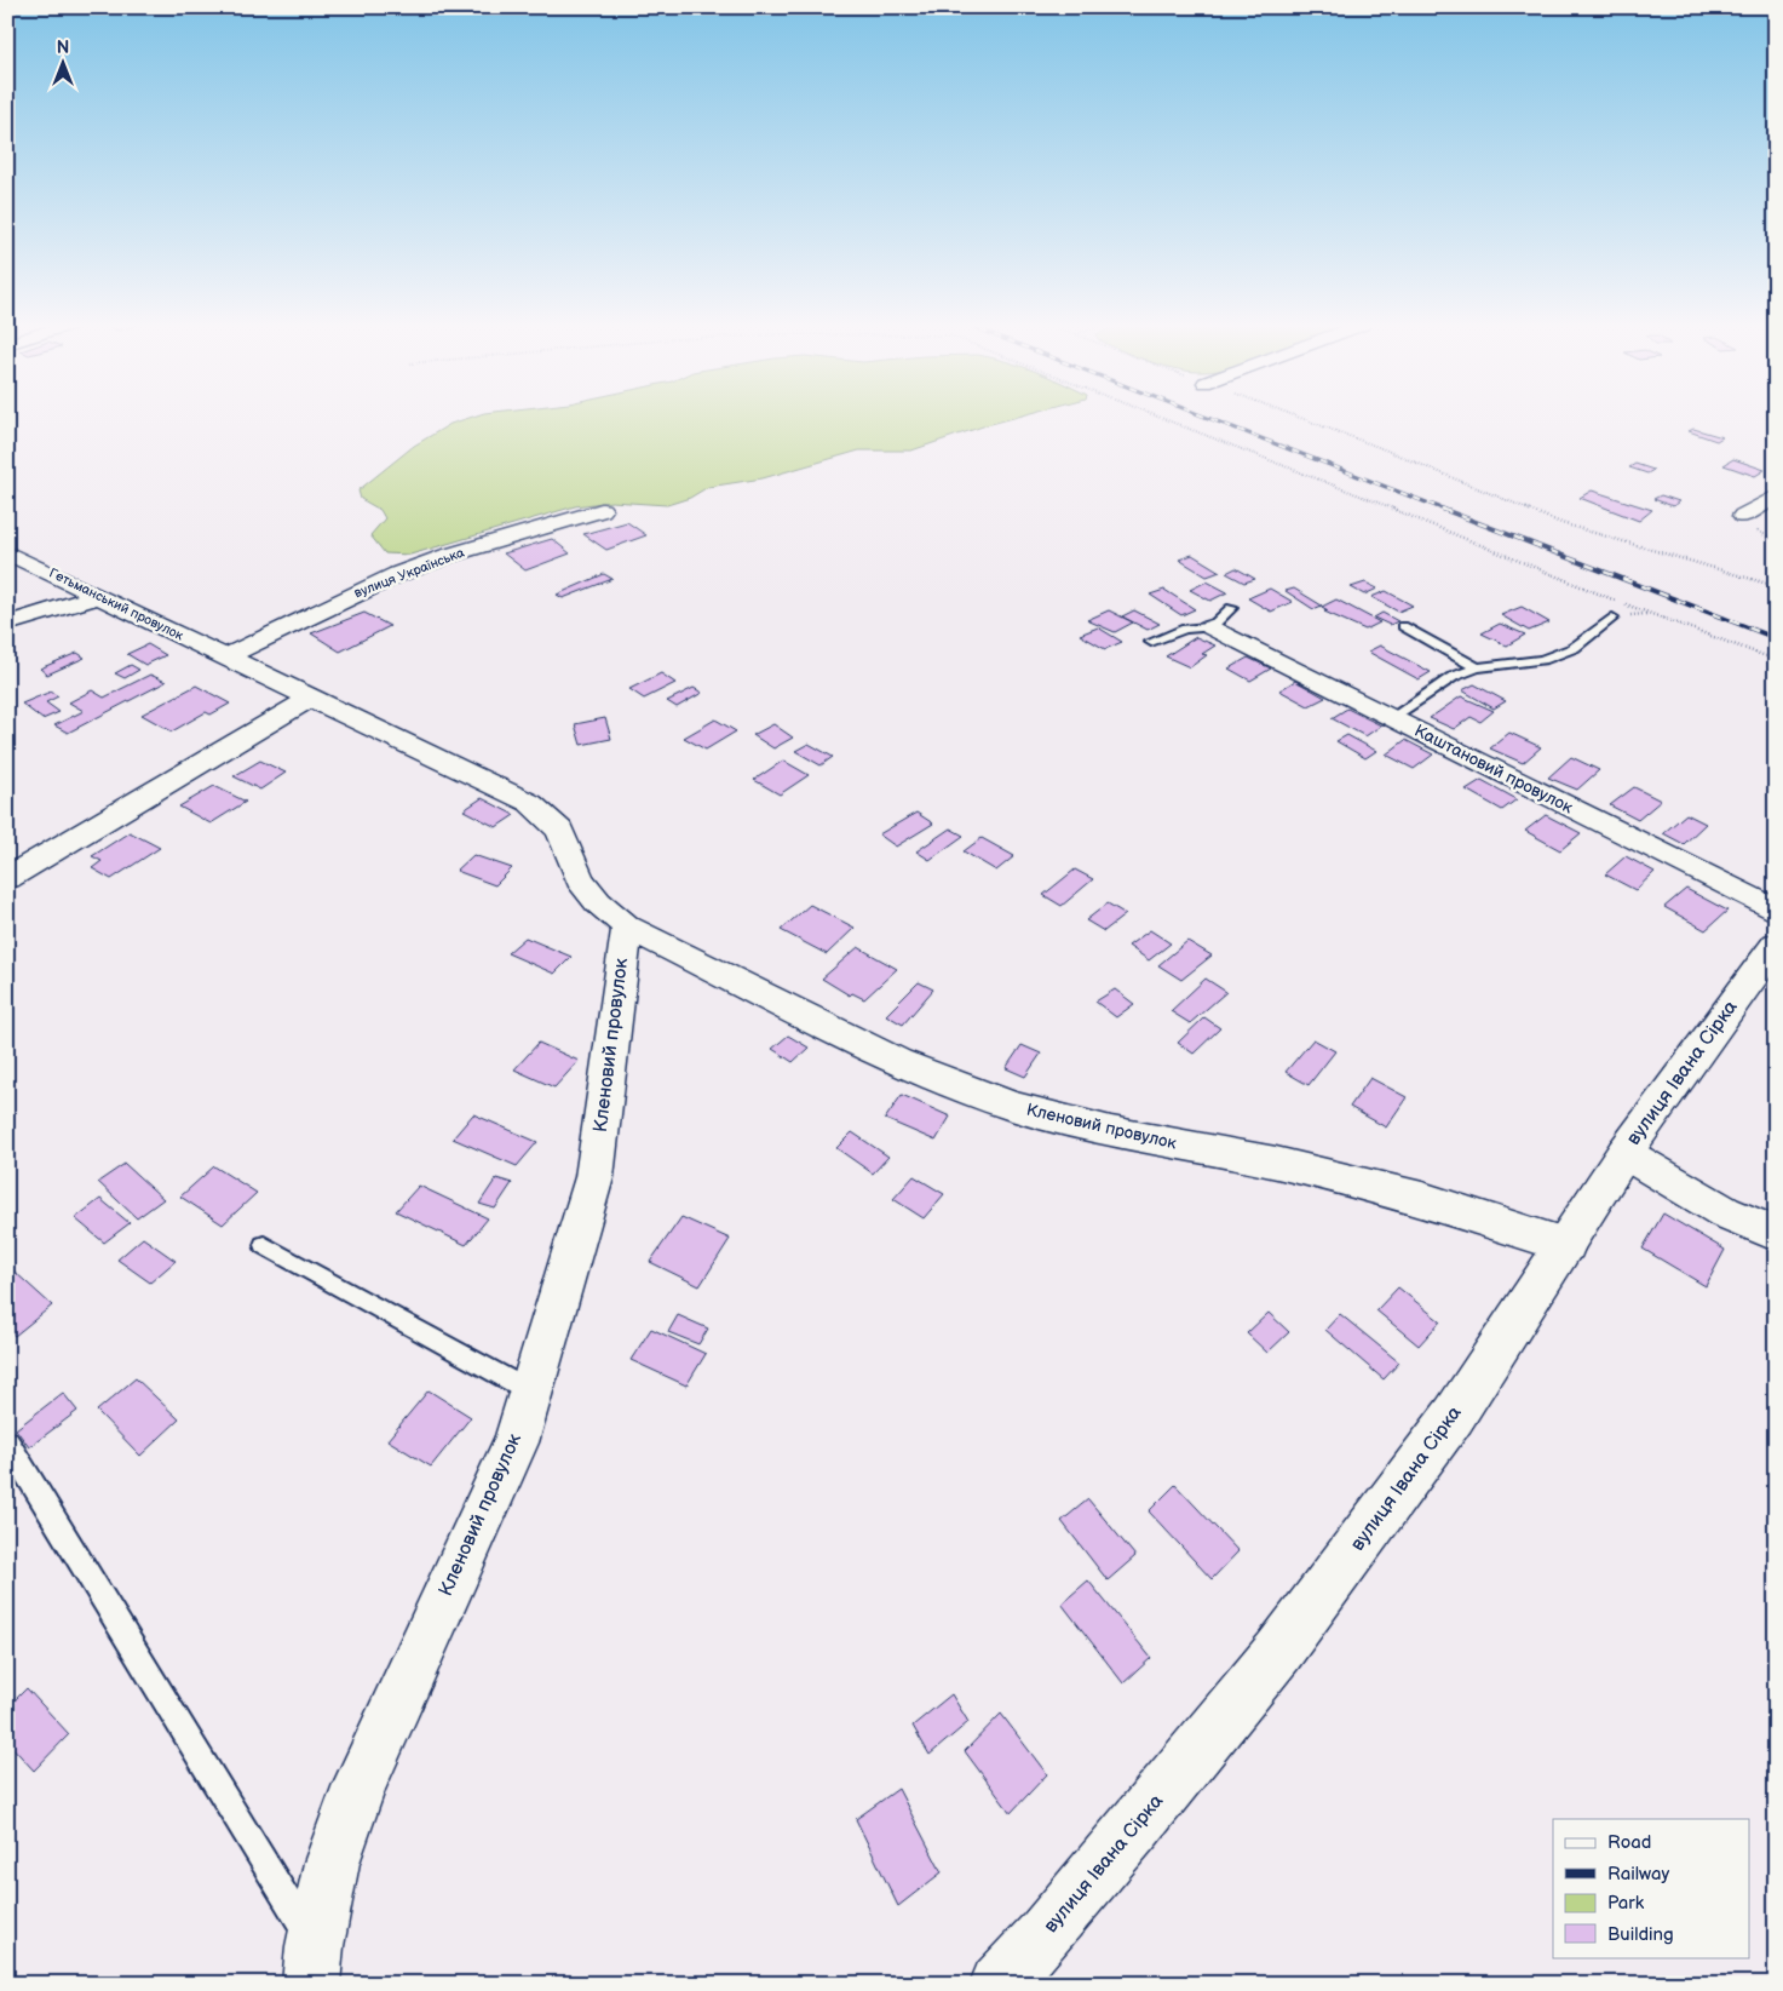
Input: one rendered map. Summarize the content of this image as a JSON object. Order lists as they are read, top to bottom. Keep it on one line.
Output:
{"streets":{"street":["вулиця Українська","Гетьманський провулок","Каштановий провулок","Кленовий провулок","вулиця Івана Сірка"]},"crossings":[["вулиця Українська","Гетьманський провулок"],["Гетьманський провулок","Кленовий провулок"],["Кленовий провулок","вулиця Івана Сірка"]],"legend":["Road","Railway","Park","Building"],"north":"top"}
